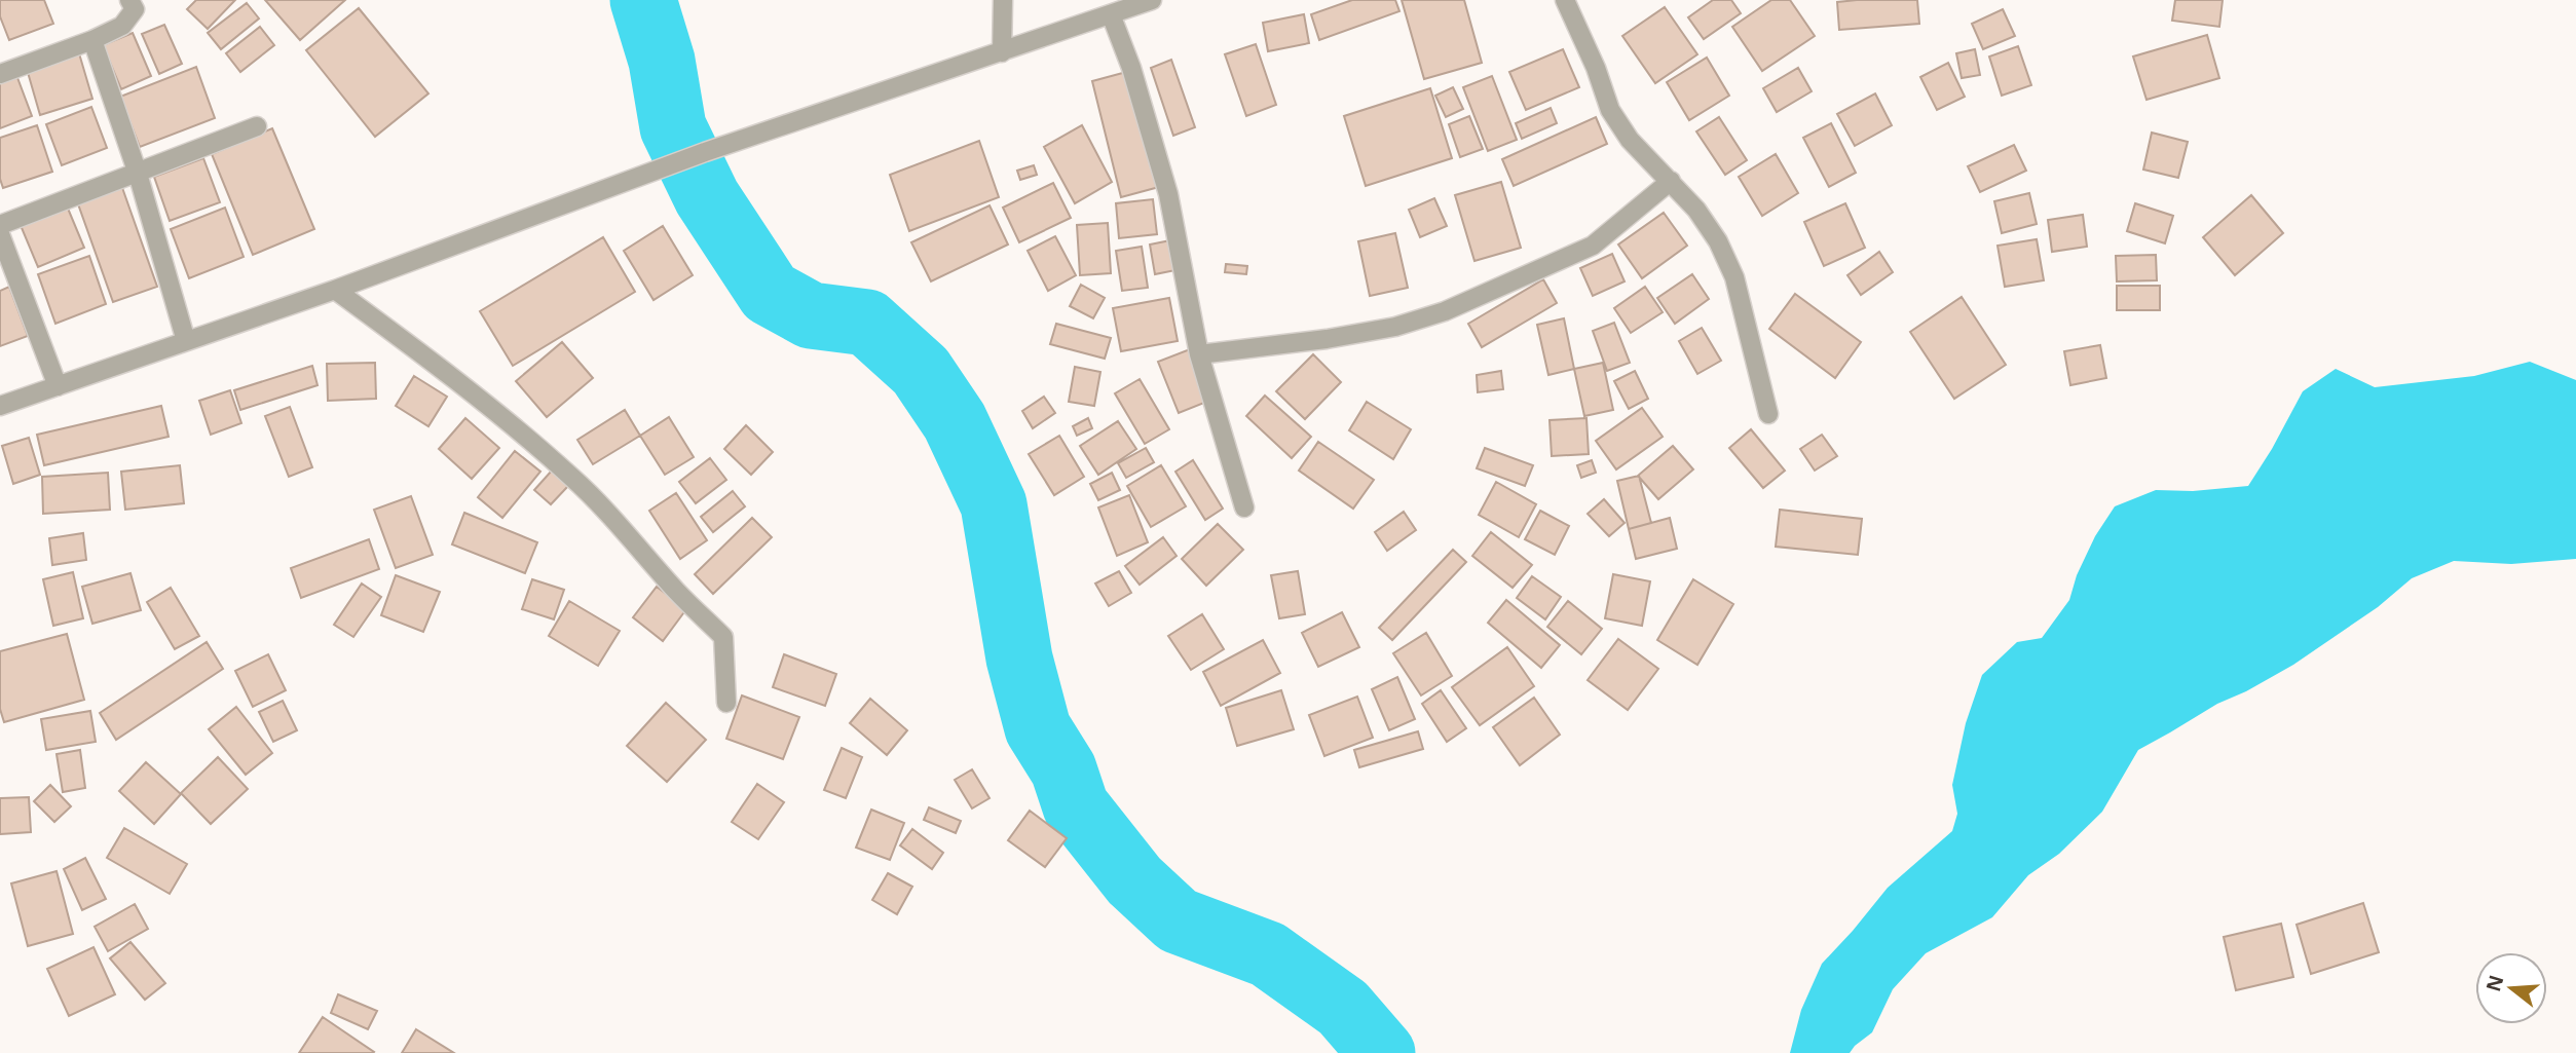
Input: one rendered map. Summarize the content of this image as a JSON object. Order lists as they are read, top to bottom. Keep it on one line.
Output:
{"north":"left"}
